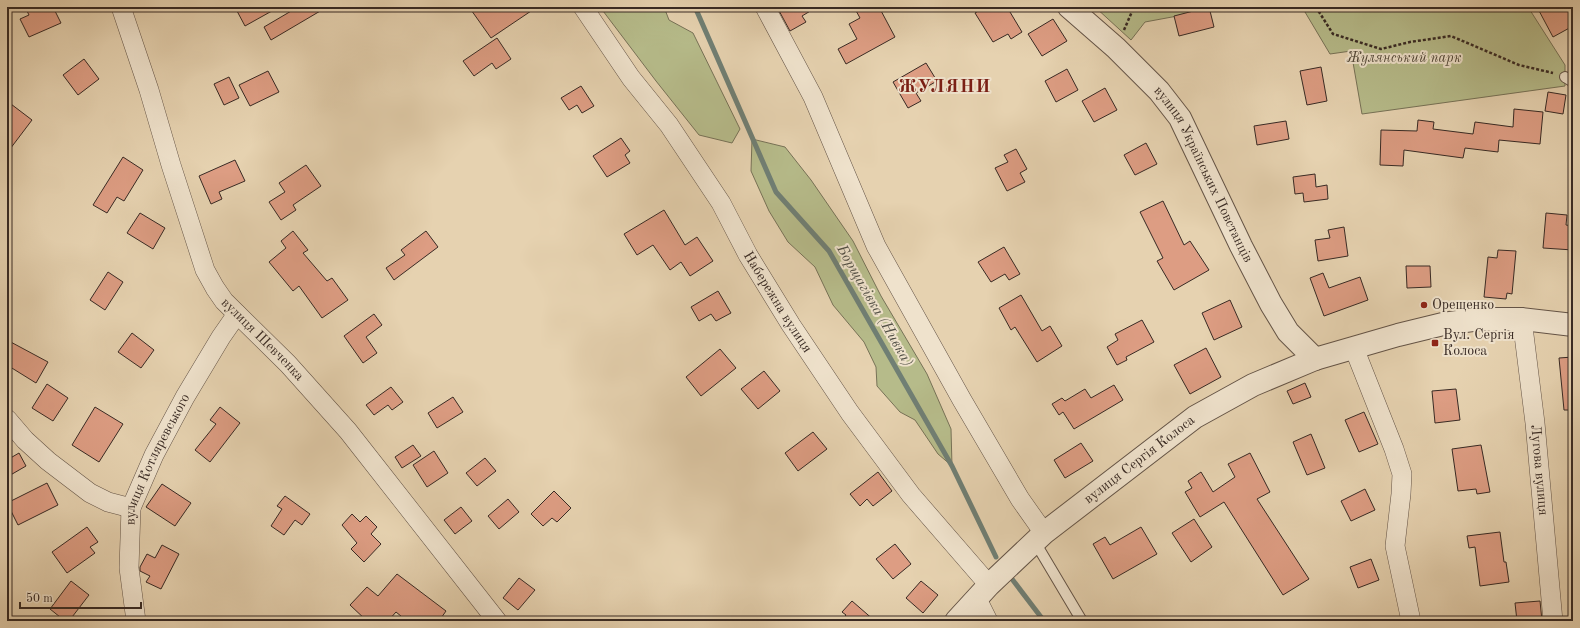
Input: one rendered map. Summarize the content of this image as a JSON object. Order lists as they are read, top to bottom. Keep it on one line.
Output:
{"streets":{"street":["вулиця Українських Повстанців","Набережна вулиця","вулиця Шевченка","вулиця Сергія Колоса","вулиця Котляревського","Лугова вулиця"]},"crossings":[["вулиця Українських Повстанців","вулиця Сергія Колоса"],["Набережна вулиця","вулиця Сергія Колоса"],["вулиця Шевченка","вулиця Котляревського"],["вулиця Сергія Колоса","Лугова вулиця"]],"districts":["ЖУЛЯНИ"],"water":["Борщагівка (Нивка)"],"parks":["Жулянський парк"],"places":{"other":["Орещенко"],"transit":["Вул. Сергія Колоса"]},"scale_bar":"50 m"}
